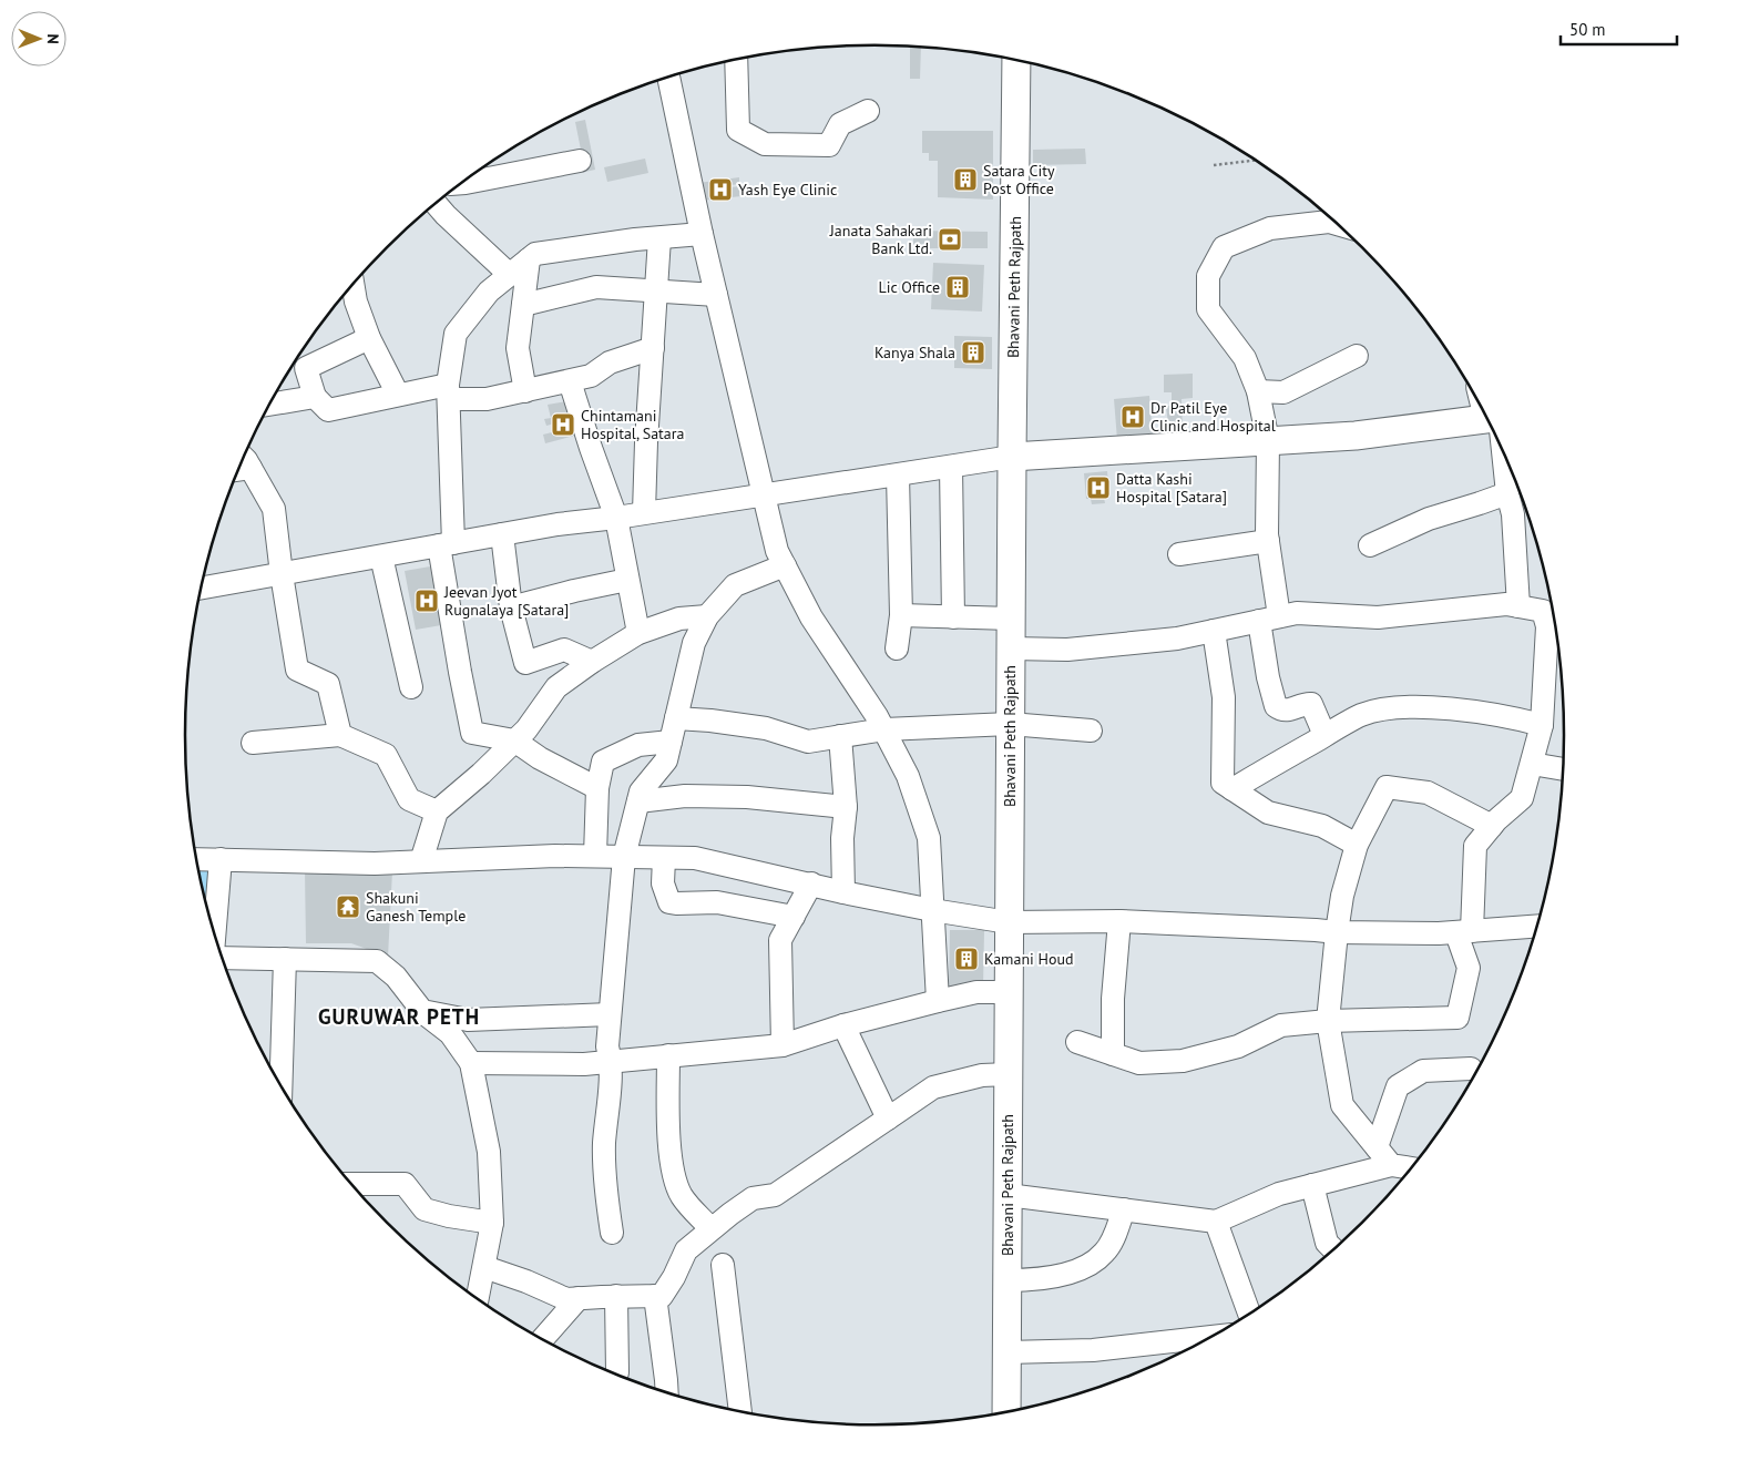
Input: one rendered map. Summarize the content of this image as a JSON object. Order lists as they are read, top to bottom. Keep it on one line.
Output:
{"streets":{"main road":["Bhavani Peth Rajpath"]},"districts":["GURUWAR PETH"],"places":{"building":["Satara City Post Office","Lic Office","Kanya Shala","Kamani Houd"],"hospital":["Yash Eye Clinic","Dr Patil Eye Clinic and Hospital","Chintamani Hospital, Satara","Datta Kashi Hospital [Satara]","Jeevan Jyot Rugnalaya [Satara]"],"bank":["Janata Sahakari Bank Ltd."],"temple":["Shakuni Ganesh Temple"]},"scale_bar":"50 m","north":"right"}
